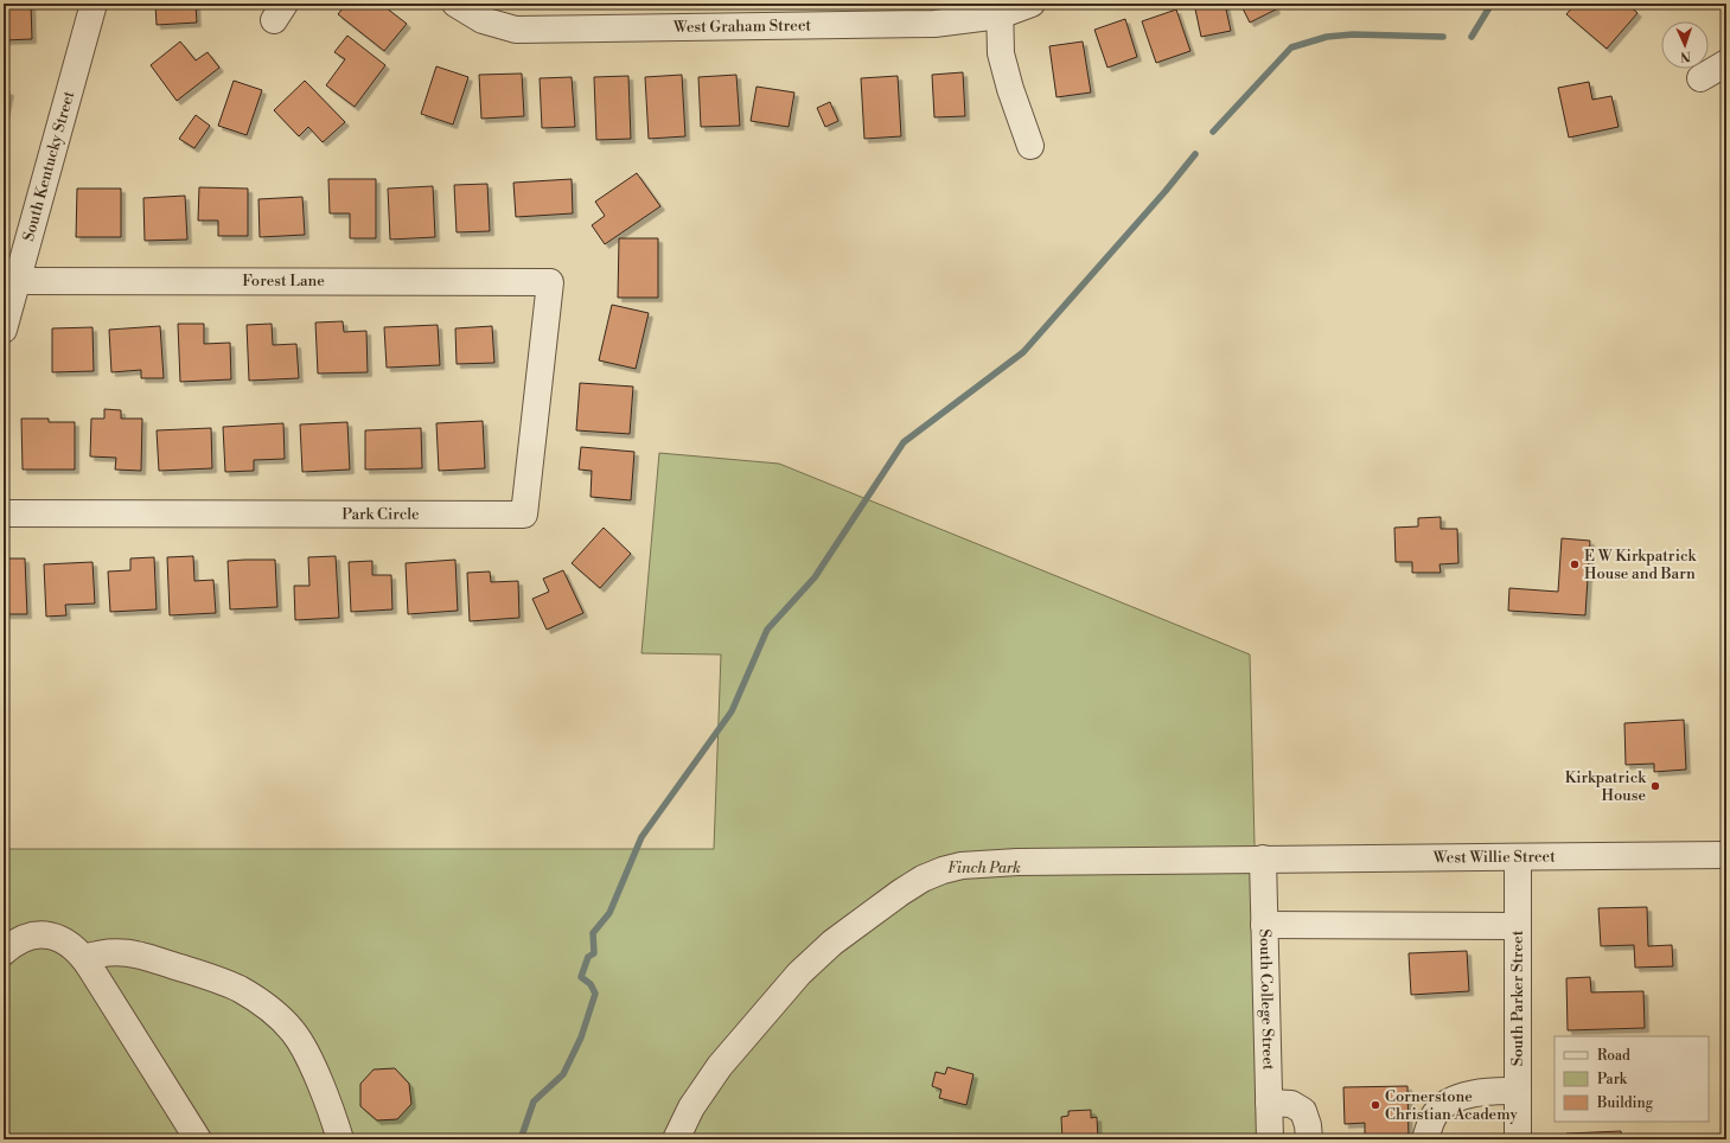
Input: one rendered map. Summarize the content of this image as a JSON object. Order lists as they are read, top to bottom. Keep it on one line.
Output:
{"streets":{"street":["West Graham Street","South Kentucky Street","Forest Lane","Park Circle","West Willie Street","South College Street","South Parker Street"]},"crossings":[["South Kentucky Street","Forest Lane"],["Forest Lane","Park Circle"],["West Willie Street","South College Street"],["West Willie Street","South Parker Street"]],"parks":["Finch Park"],"places":["E W Kirkpatrick House and Barn","Kirkpatrick House","Cornerstone Christian Academy"],"legend":["Road","Park","Building"],"north":"bottom"}
